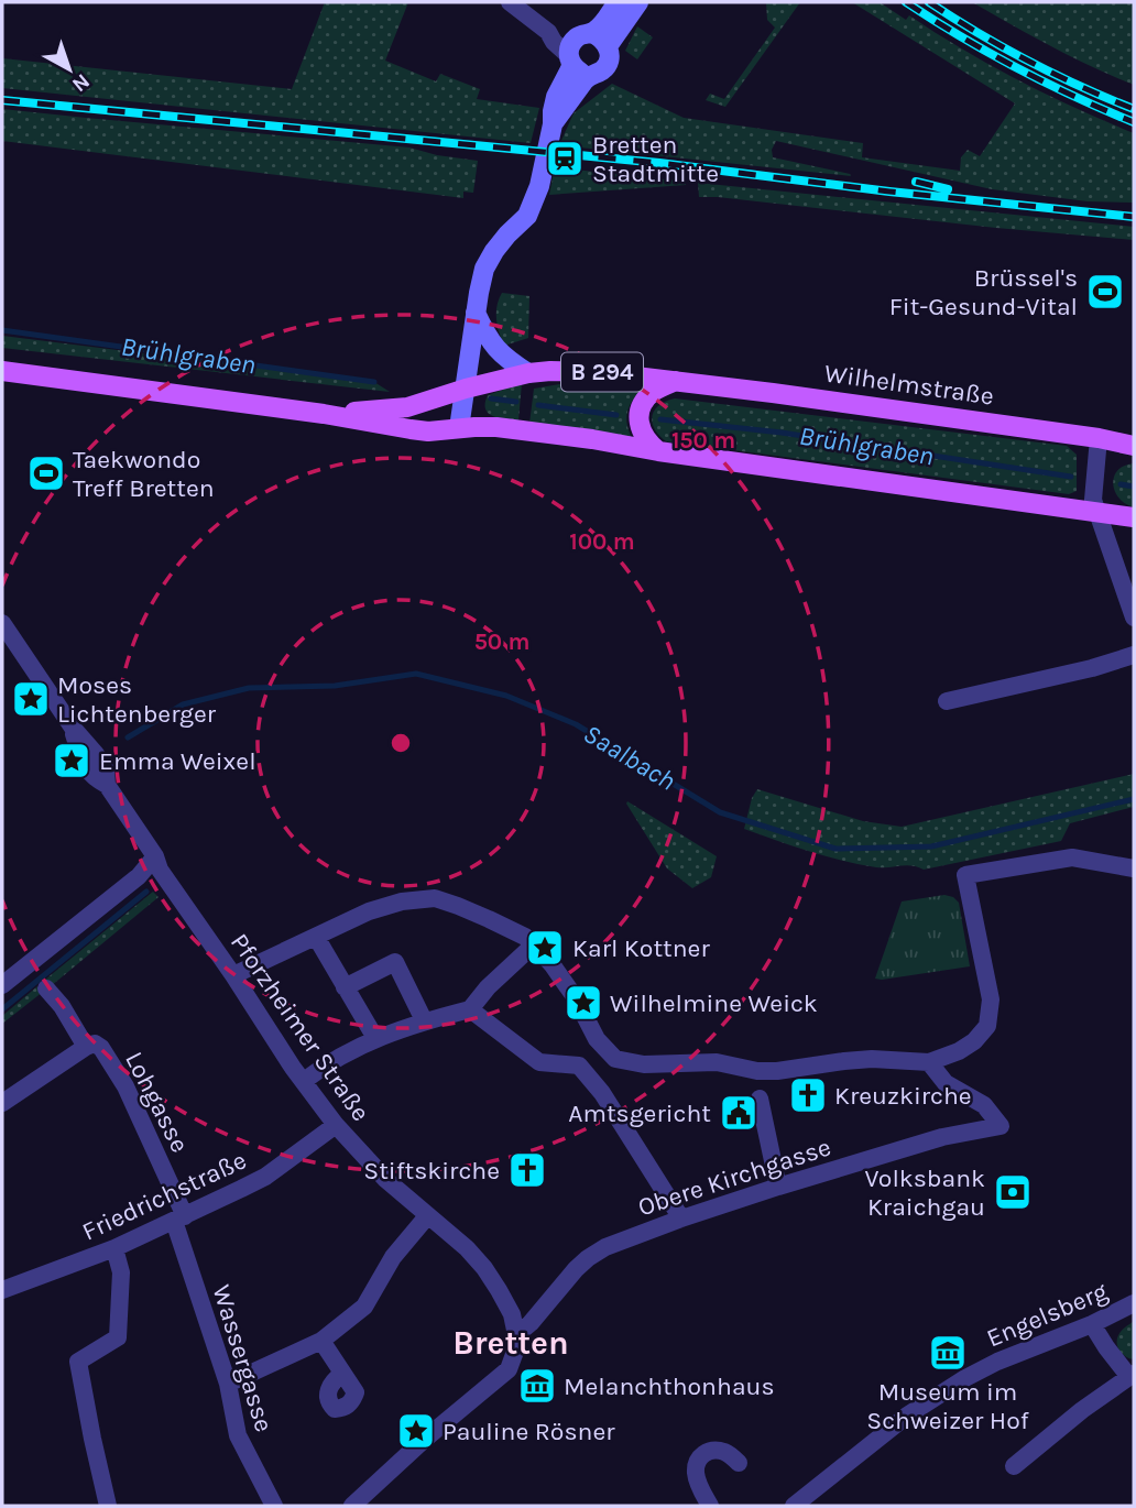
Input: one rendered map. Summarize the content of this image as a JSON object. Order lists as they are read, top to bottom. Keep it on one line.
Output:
{"streets":{"main road":["B 294","Wilhelmstraße"],"street":["Pforzheimer Straße","Lohgasse","Obere Kirchgasse","Friedrichstraße","Engelsberg","Wassergasse"]},"crossings":[["B 294","Wilhelmstraße"],["Pforzheimer Straße","Obere Kirchgasse"],["Pforzheimer Straße","Friedrichstraße"],["Lohgasse","Friedrichstraße"],["Lohgasse","Wassergasse"],["Friedrichstraße","Wassergasse"]],"districts":["Bretten"],"water":["Brühlgraben","Saalbach"],"places":{"station":["Bretten Stadtmitte"],"sports":["Brüssel's Fit-Gesund-Vital","Taekwondo Treff Bretten"],"place":["Moses Lichtenberger","Emma Weixel","Karl Kottner","Wilhelmine Weick","Pauline Rösner"],"church":["Kreuzkirche","Stiftskirche"],"public building":["Amtsgericht"],"bank":["Volksbank Kraichgau"],"museum":["Museum im Schweizer Hof","Melanchthonhaus"]},"north":"bottom right","rings":["150 m","100 m","50 m"]}
